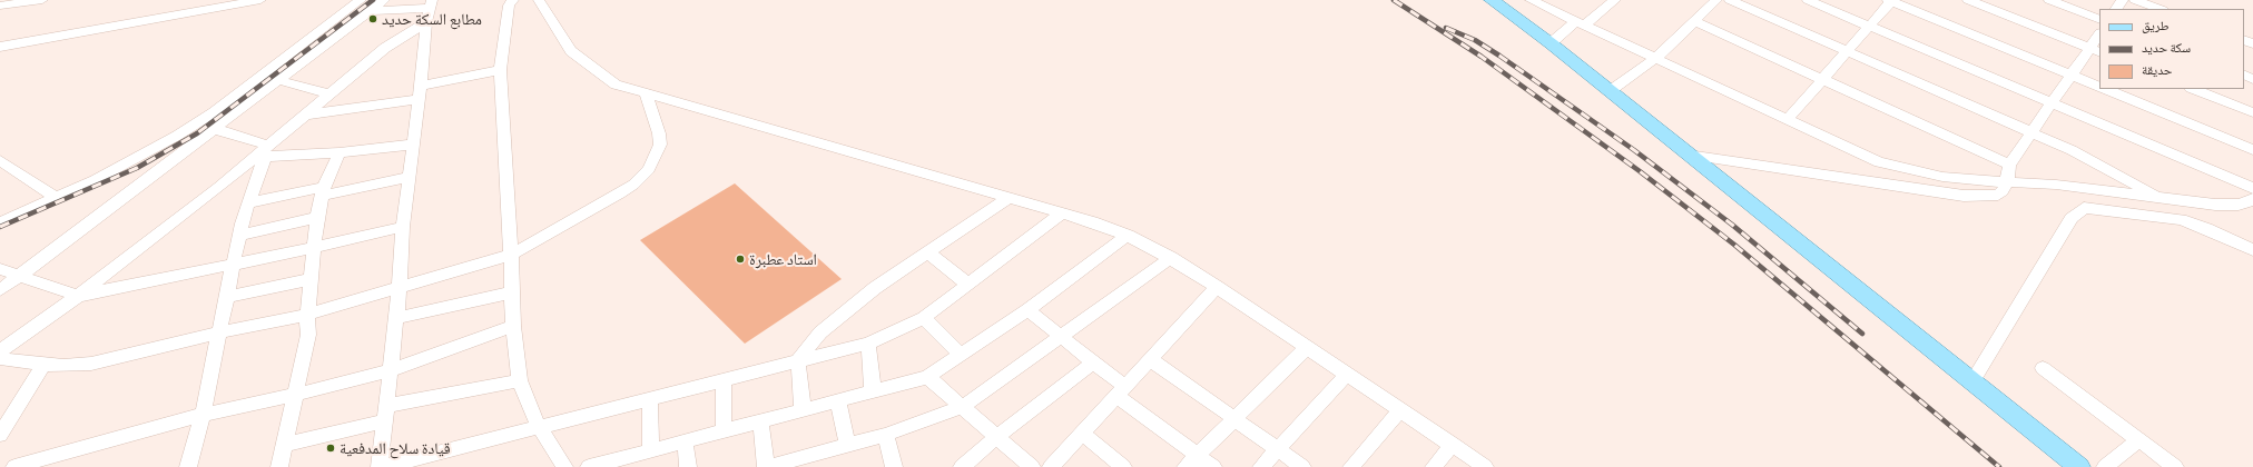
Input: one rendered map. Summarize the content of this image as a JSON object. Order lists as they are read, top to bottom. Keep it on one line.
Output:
{"places":["مطابع السكة حديد","استاد عطبرة","قيادة سلاح المدفعية"],"legend":["طريق","سكة حديد","حديقة"]}
